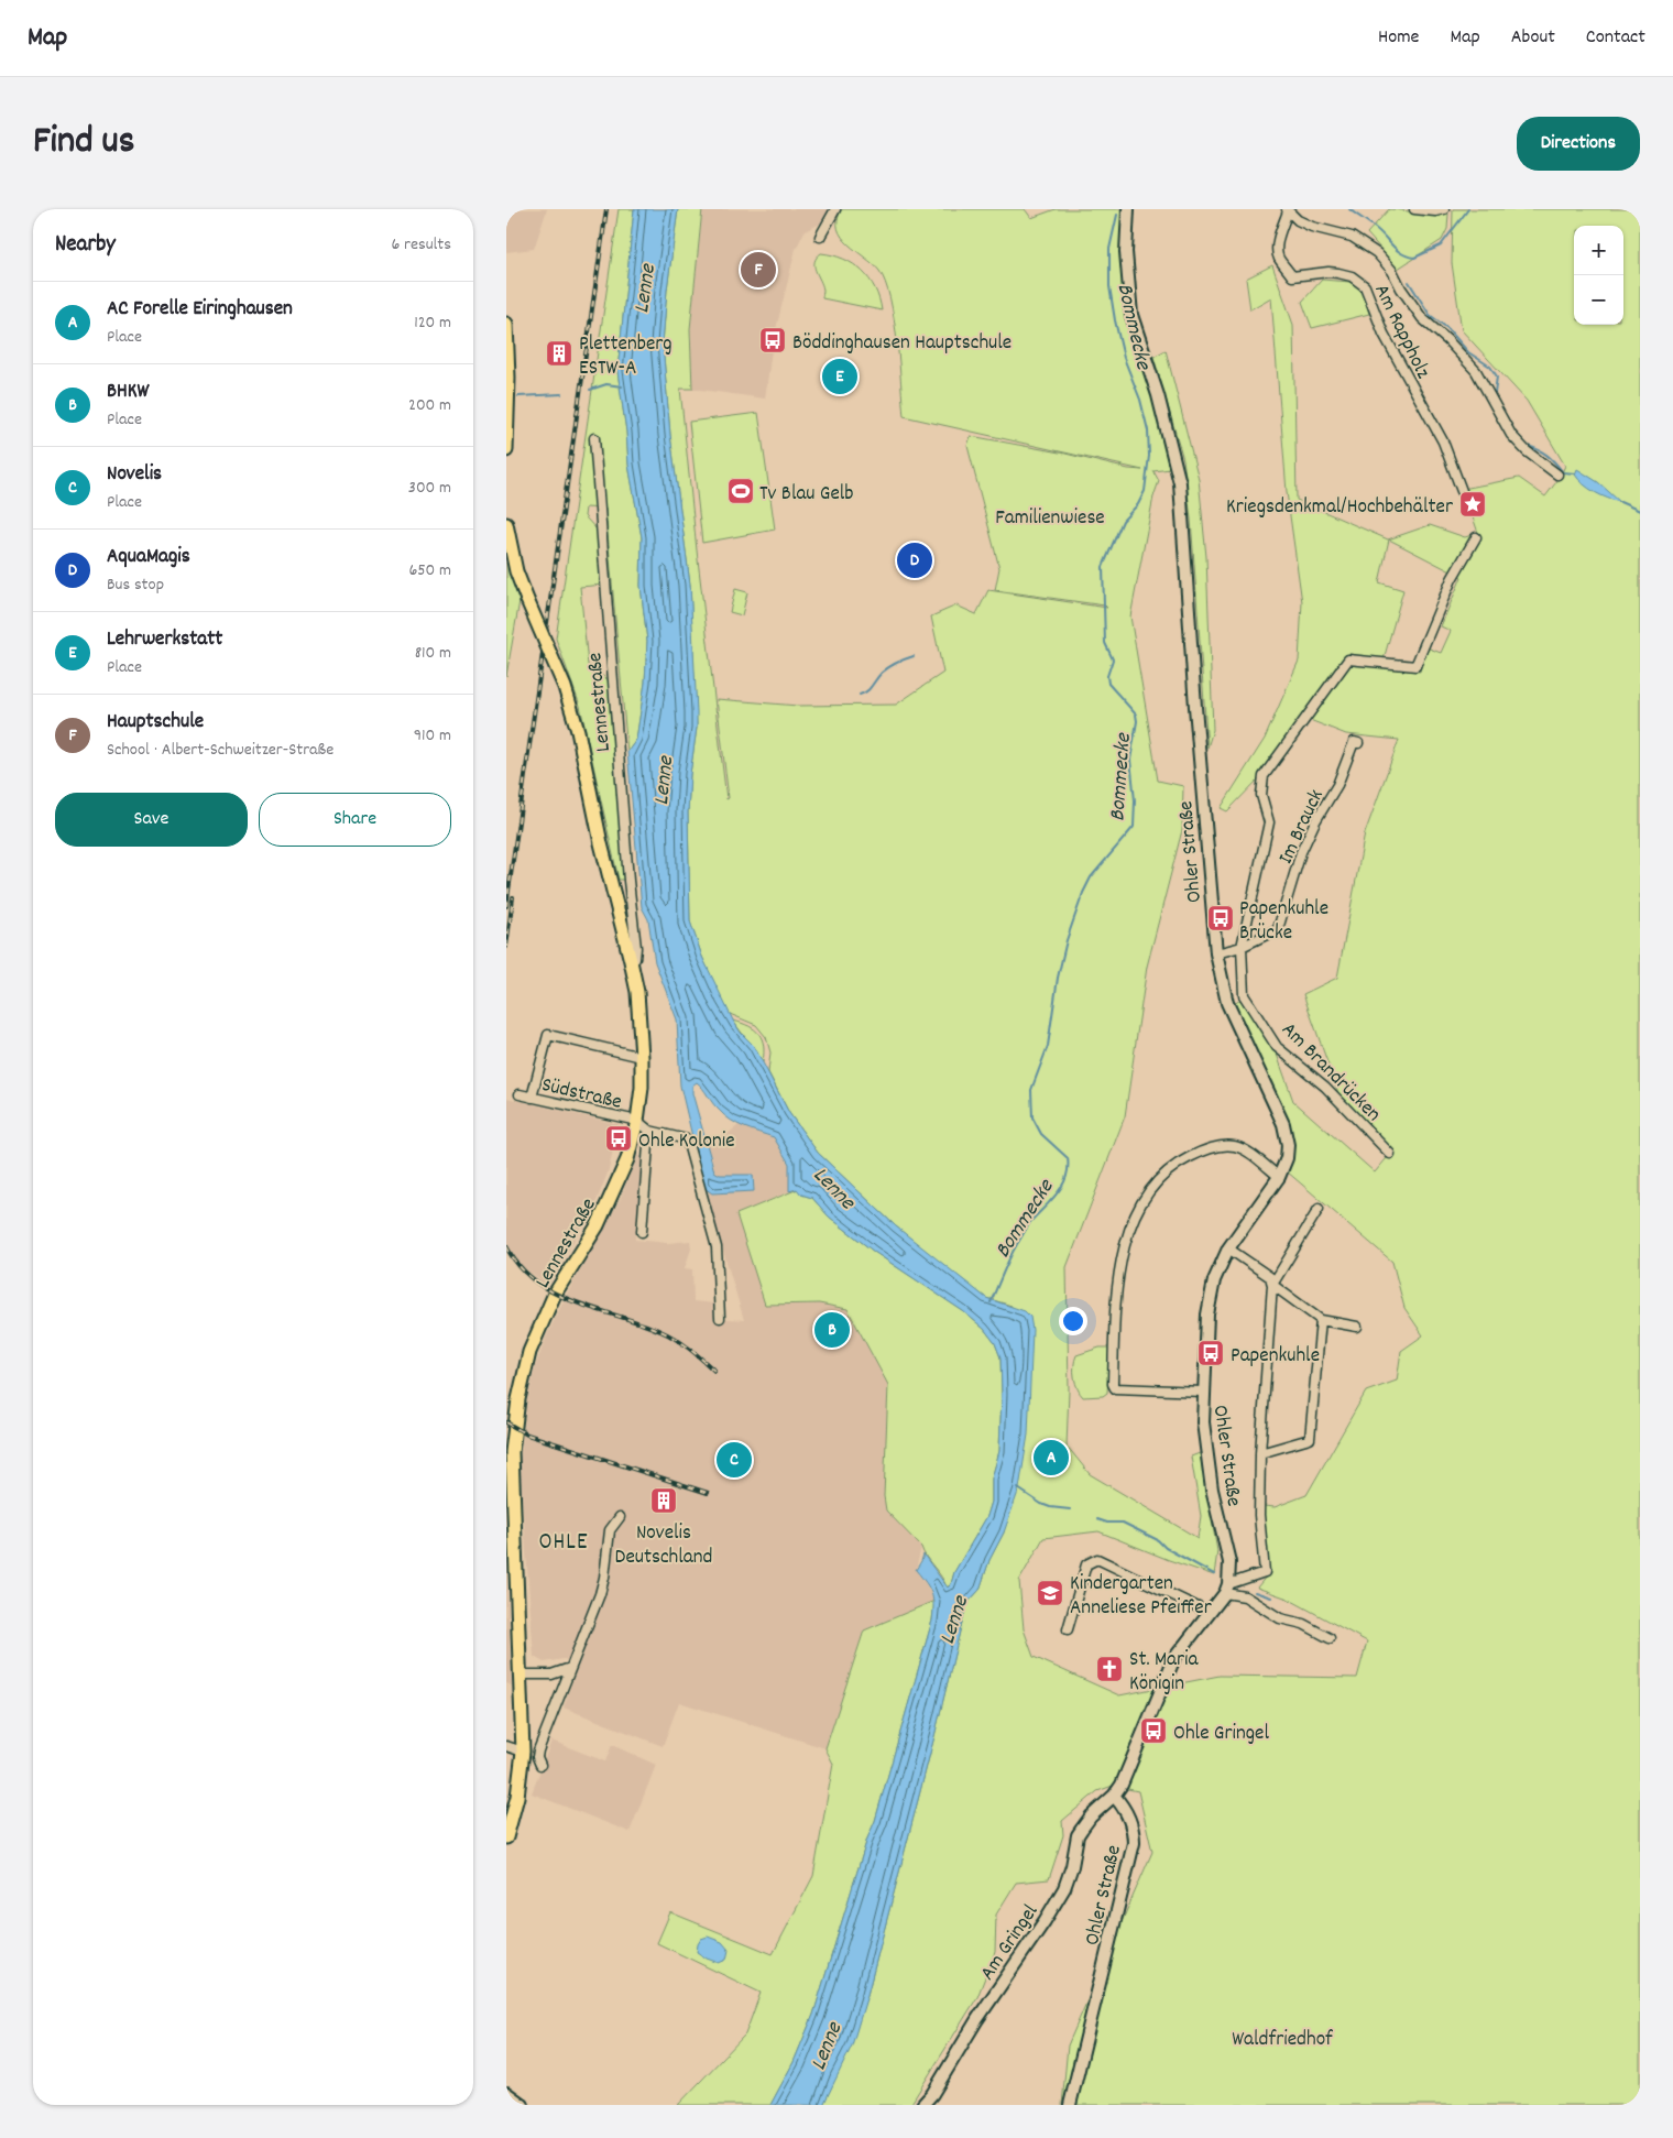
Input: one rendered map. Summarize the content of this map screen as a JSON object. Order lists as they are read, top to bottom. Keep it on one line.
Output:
{"streets":{"main road":["Lennestraße"],"street":["Am Rappholz","Im Brauck","Ohler Straße","Am Brandrücken","Südstraße","Am Gringel"]},"crossings":[["Lennestraße","Südstraße"],["Im Brauck","Ohler Straße"],["Im Brauck","Am Brandrücken"],["Ohler Straße","Am Gringel"]],"districts":["OHLE"],"water":["Lenne","Bommecke"],"parks":["Familienwiese","Waldfriedhof"],"places":{"bus stop":["Böddinghausen Hauptschule","Papenkuhle Brücke","Ohle Kolonie","Papenkuhle","Ohle Gringel"],"building":["Plettenberg ESTW-A","Novelis Deutschland"],"sports":["Tv Blau Gelb"],"place":["Kriegsdenkmal/Hochbehälter"],"school or university":["Kindergarten Anneliese Pfeiffer"],"church":["St. Maria Königin"]},"page":{"header":"Map","nav":["Home","Map","About","Contact"],"title":"Find us","buttons":["Directions",["Save","Share"]],"heading":["Nearby","6 results"],"map_buttons":["+","−"],"pins":["F","E","D","B","A","C"],"list":[{"mark":"A","name":"AC Forelle Eiringhausen","note":"Place","value":"120 m"},{"mark":"B","name":"BHKW","note":"Place","value":"200 m"},{"mark":"C","name":"Novelis","note":"Place","value":"300 m"},{"mark":"D","name":"AquaMagis","note":"Bus stop","value":"650 m"},{"mark":"E","name":"Lehrwerkstatt","note":"Place","value":"810 m"},{"mark":"F","name":"Hauptschule","note":"School · Albert-Schweitzer-Straße","value":"910 m"}]}}
